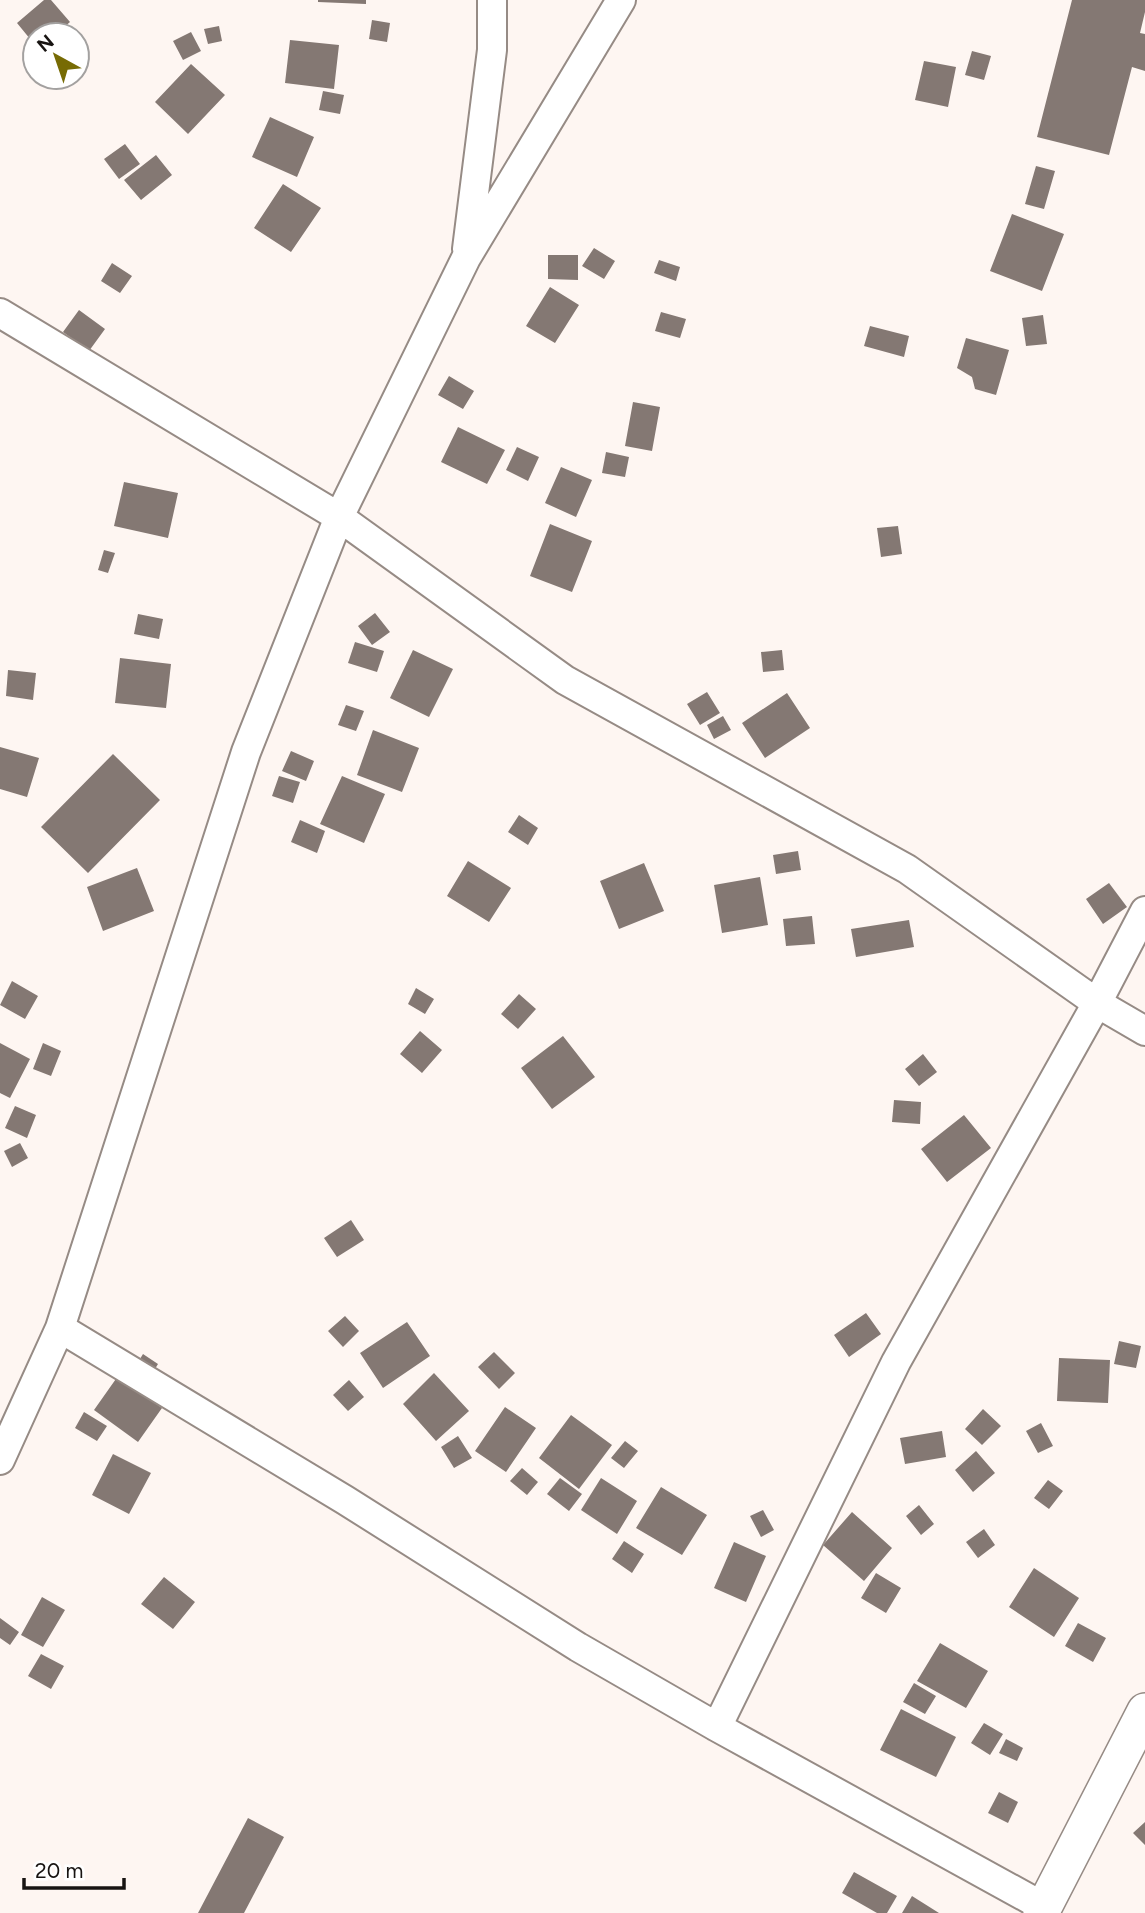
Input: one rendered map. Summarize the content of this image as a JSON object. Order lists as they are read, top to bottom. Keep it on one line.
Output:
{"scale_bar":"20 m","north":"top left"}
